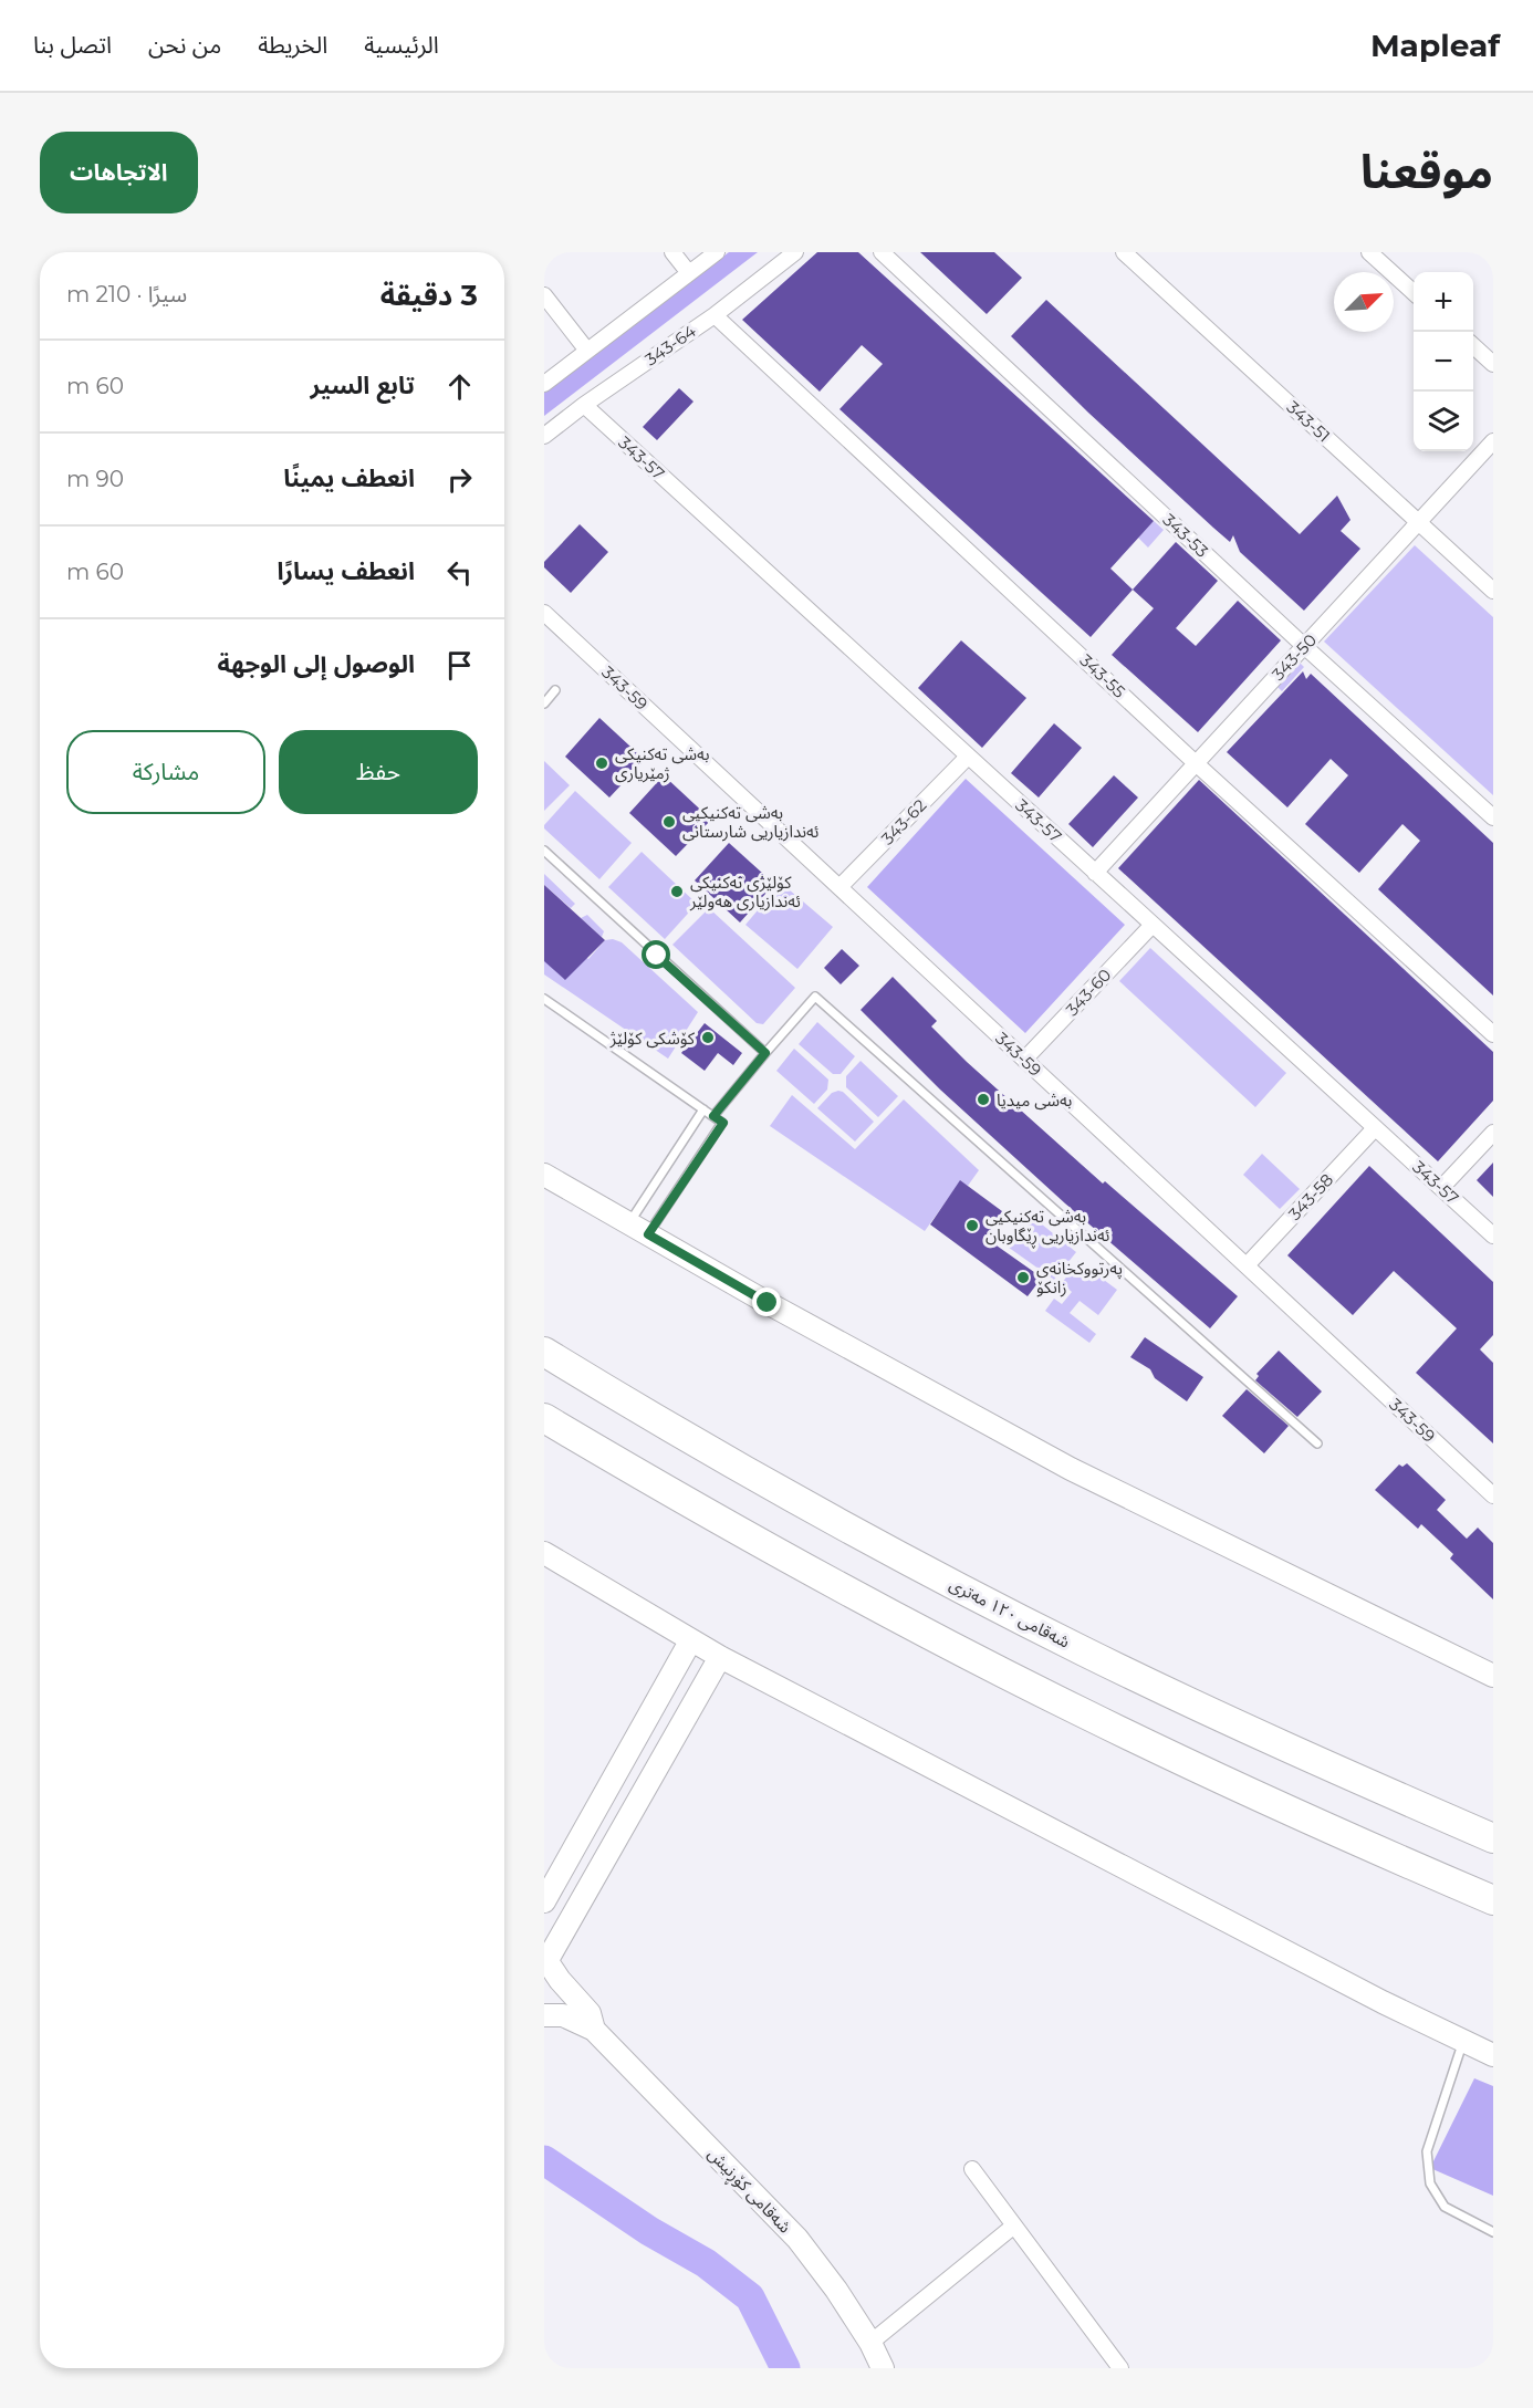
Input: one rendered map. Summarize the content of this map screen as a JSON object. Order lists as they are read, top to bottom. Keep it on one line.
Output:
{"streets":{"highway":["شەقامی ١٢٠ مەتری"],"street":["343-64","343-51","343-57","343-53","343-50","343-55","343-59","343-62","343-60","343-58","شەقامی کۆڕنیش"]},"crossings":[["343-64","343-57"],["343-64","343-55"],["343-51","343-50"],["343-57","343-50"],["343-57","343-62"],["343-57","343-60"],["343-57","343-58"],["343-53","343-50"],["343-50","343-55"],["343-59","343-62"],["343-59","343-60"],["343-59","343-58"]],"places":["بەشی تەکنیکی ژمێریاری","بەشی تەکنیکیی ئەندازیاریی شارستانی","کۆلێژی تەکنیکی ئەندازیاری هەولێر","کۆشکی کۆلێژ","بەشی میدیا","بەشی تەکنیکیی ئەندازیاریی ڕێگاوبان","پەرتووکخانەی زانکۆ"],"north":"top right","page":{"header":"Mapleaf","nav":["الرئيسية","الخريطة","من نحن","اتصل بنا"],"title":"موقعنا","buttons":["الاتجاهات",["حفظ","مشاركة"]],"heading":["3 دقيقة","سيرًا · 210 m"],"map_buttons":["+","−"],"list":[["تابع السير","60 m"],["انعطف يمينًا","90 m"],["انعطف يسارًا","60 m"],"الوصول إلى الوجهة"]}}
